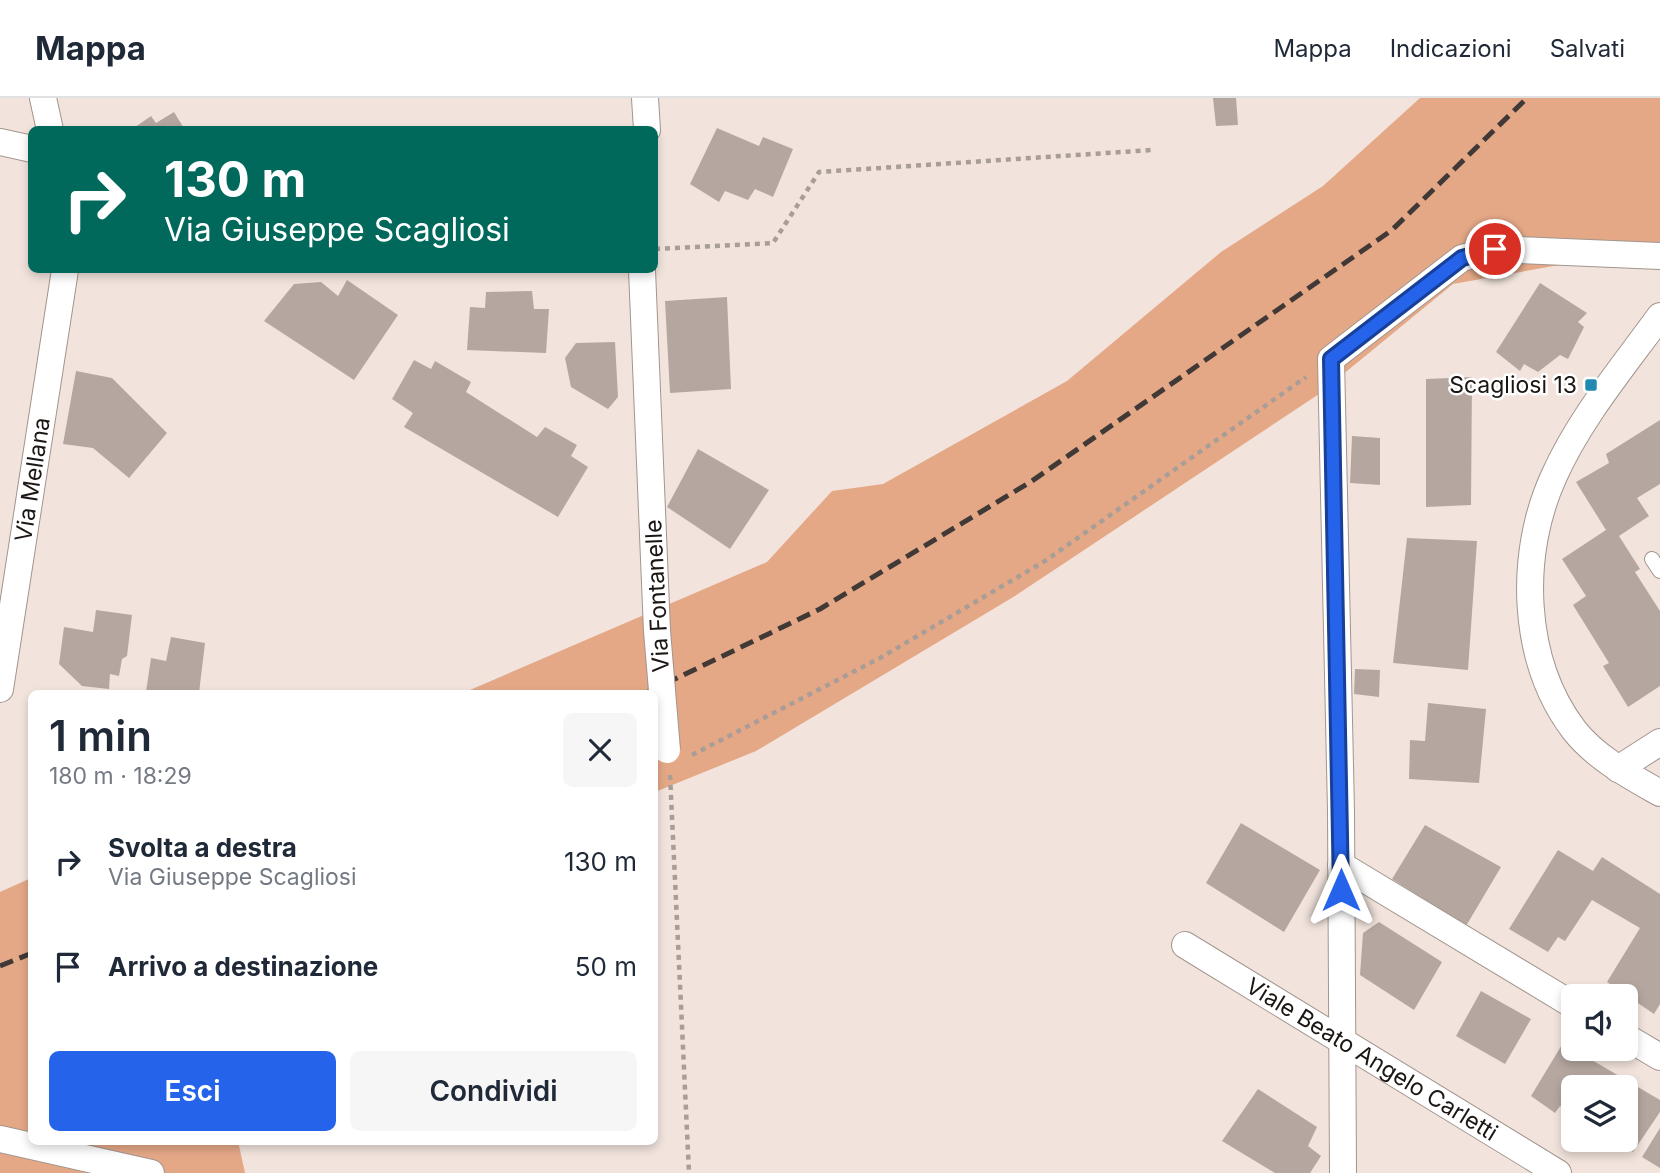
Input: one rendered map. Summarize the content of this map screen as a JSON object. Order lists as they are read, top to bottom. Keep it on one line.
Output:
{"streets":{"street":["Via Mellana","Via Fontanelle","Viale Beato Angelo Carletti"]},"places":{"transit":["Scagliosi 13"]},"page":{"header":"Mappa","nav":["Mappa","Indicazioni","Salvati"],"turn":["130 m","Via Giuseppe Scagliosi"],"heading":["1 min","180 m · 18:29"],"list":[{"name":"Svolta a destra","note":"Via Giuseppe Scagliosi","value":"130 m"},{"name":"Arrivo a destinazione","value":"50 m"}],"buttons":["Esci","Condividi"]}}
